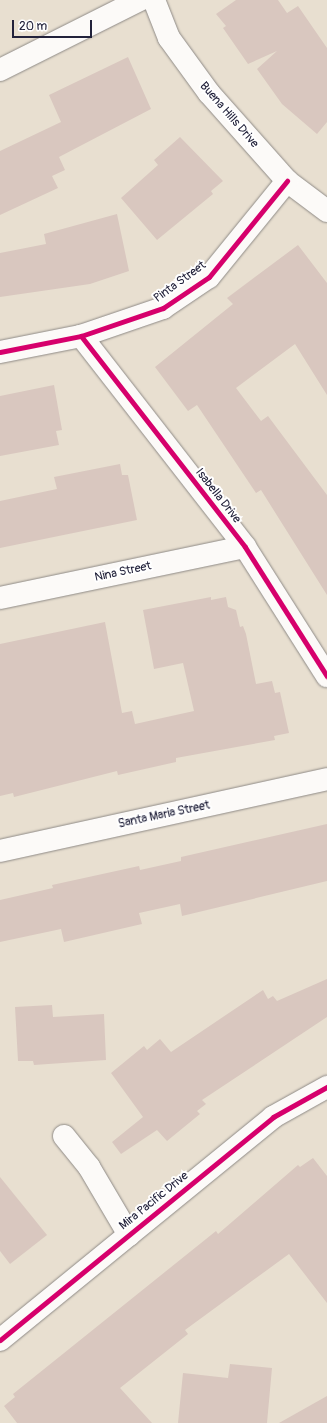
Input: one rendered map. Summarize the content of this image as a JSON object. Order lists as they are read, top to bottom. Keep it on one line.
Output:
{"streets":{"street":["Buena Hills Drive","Pinta Street","Isabella Drive","Nina Street","Santa Maria Street","Mira Pacific Drive"]},"crossings":[["Buena Hills Drive","Pinta Street"],["Pinta Street","Isabella Drive"],["Isabella Drive","Nina Street"]],"scale_bar":"20 m"}
